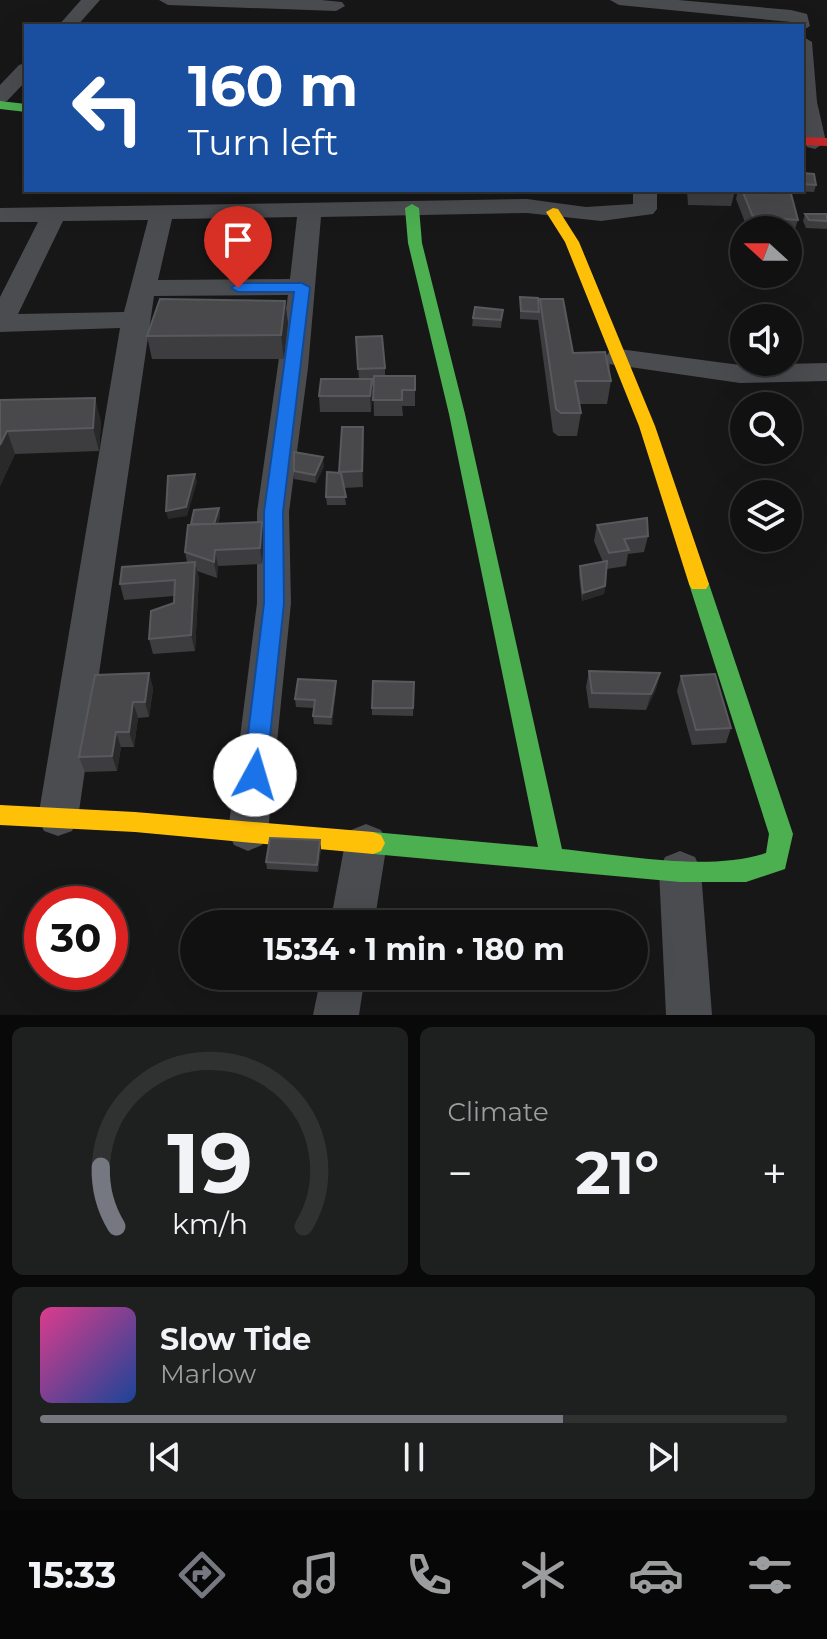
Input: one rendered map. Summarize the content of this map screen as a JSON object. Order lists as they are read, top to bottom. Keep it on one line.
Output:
{"north":"left","page":{"turn":["160 m","Turn left"],"limit":"30","trip":"15:34 · 1 min · 180 m","tile":"Climate","heat":["−","21°","+"],"song":["Slow Tide","Marlow"],"tabs":"15:33","gauge":["19","km/h"]}}
